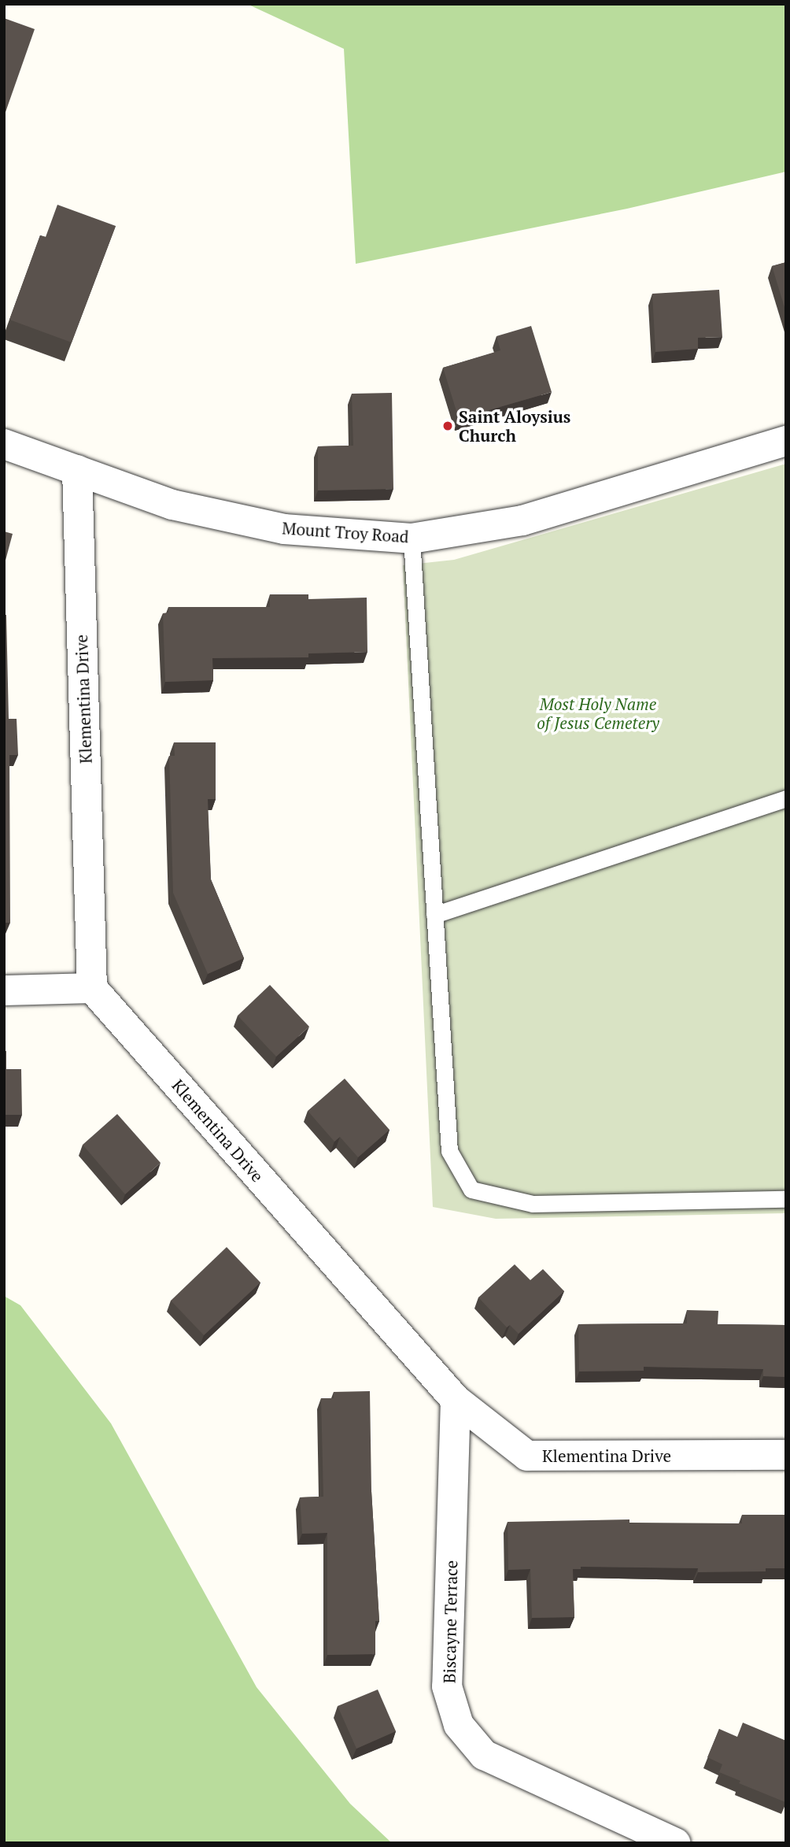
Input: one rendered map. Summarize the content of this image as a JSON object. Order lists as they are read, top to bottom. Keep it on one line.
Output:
{"streets":{"street":["Mount Troy Road","Klementina Drive","Biscayne Terrace"]},"crossings":[["Mount Troy Road","Klementina Drive"],["Klementina Drive","Biscayne Terrace"]],"parks":["Most Holy Name of Jesus Cemetery"],"places":["Saint Aloysius Church"]}
